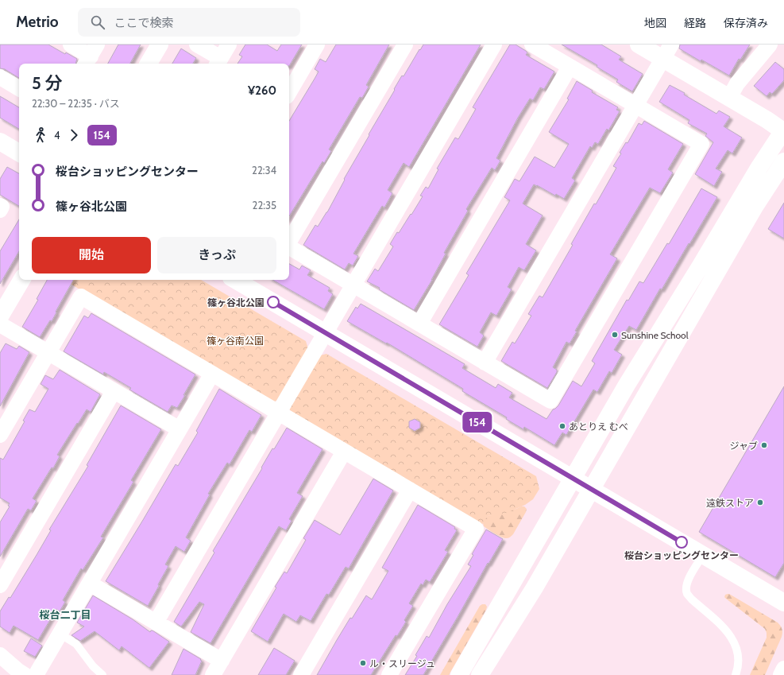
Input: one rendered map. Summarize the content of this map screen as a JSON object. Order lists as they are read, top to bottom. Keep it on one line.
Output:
{"districts":["桜台二丁目"],"parks":["篠ヶ谷南公園"],"places":["篠ヶ谷北公園","Sunshine School","あとりえ むべ","ジャブ","遠鉄ストア","桜台ショッピングセンター","ル・スリージュ"],"lines":["bus line 154"],"page":{"header":"Metrio","search":"ここで検索","nav":["地図","経路","保存済み"],"on_map":"154","heading":["5 分","22:30 – 22:35 · バス","¥260"],"legs":["4","154"],"list":[{"name":"桜台ショッピングセンター","value":"22:34"},{"name":"篠ヶ谷北公園","value":"22:35"}],"buttons":["開始","きっぷ"]}}
